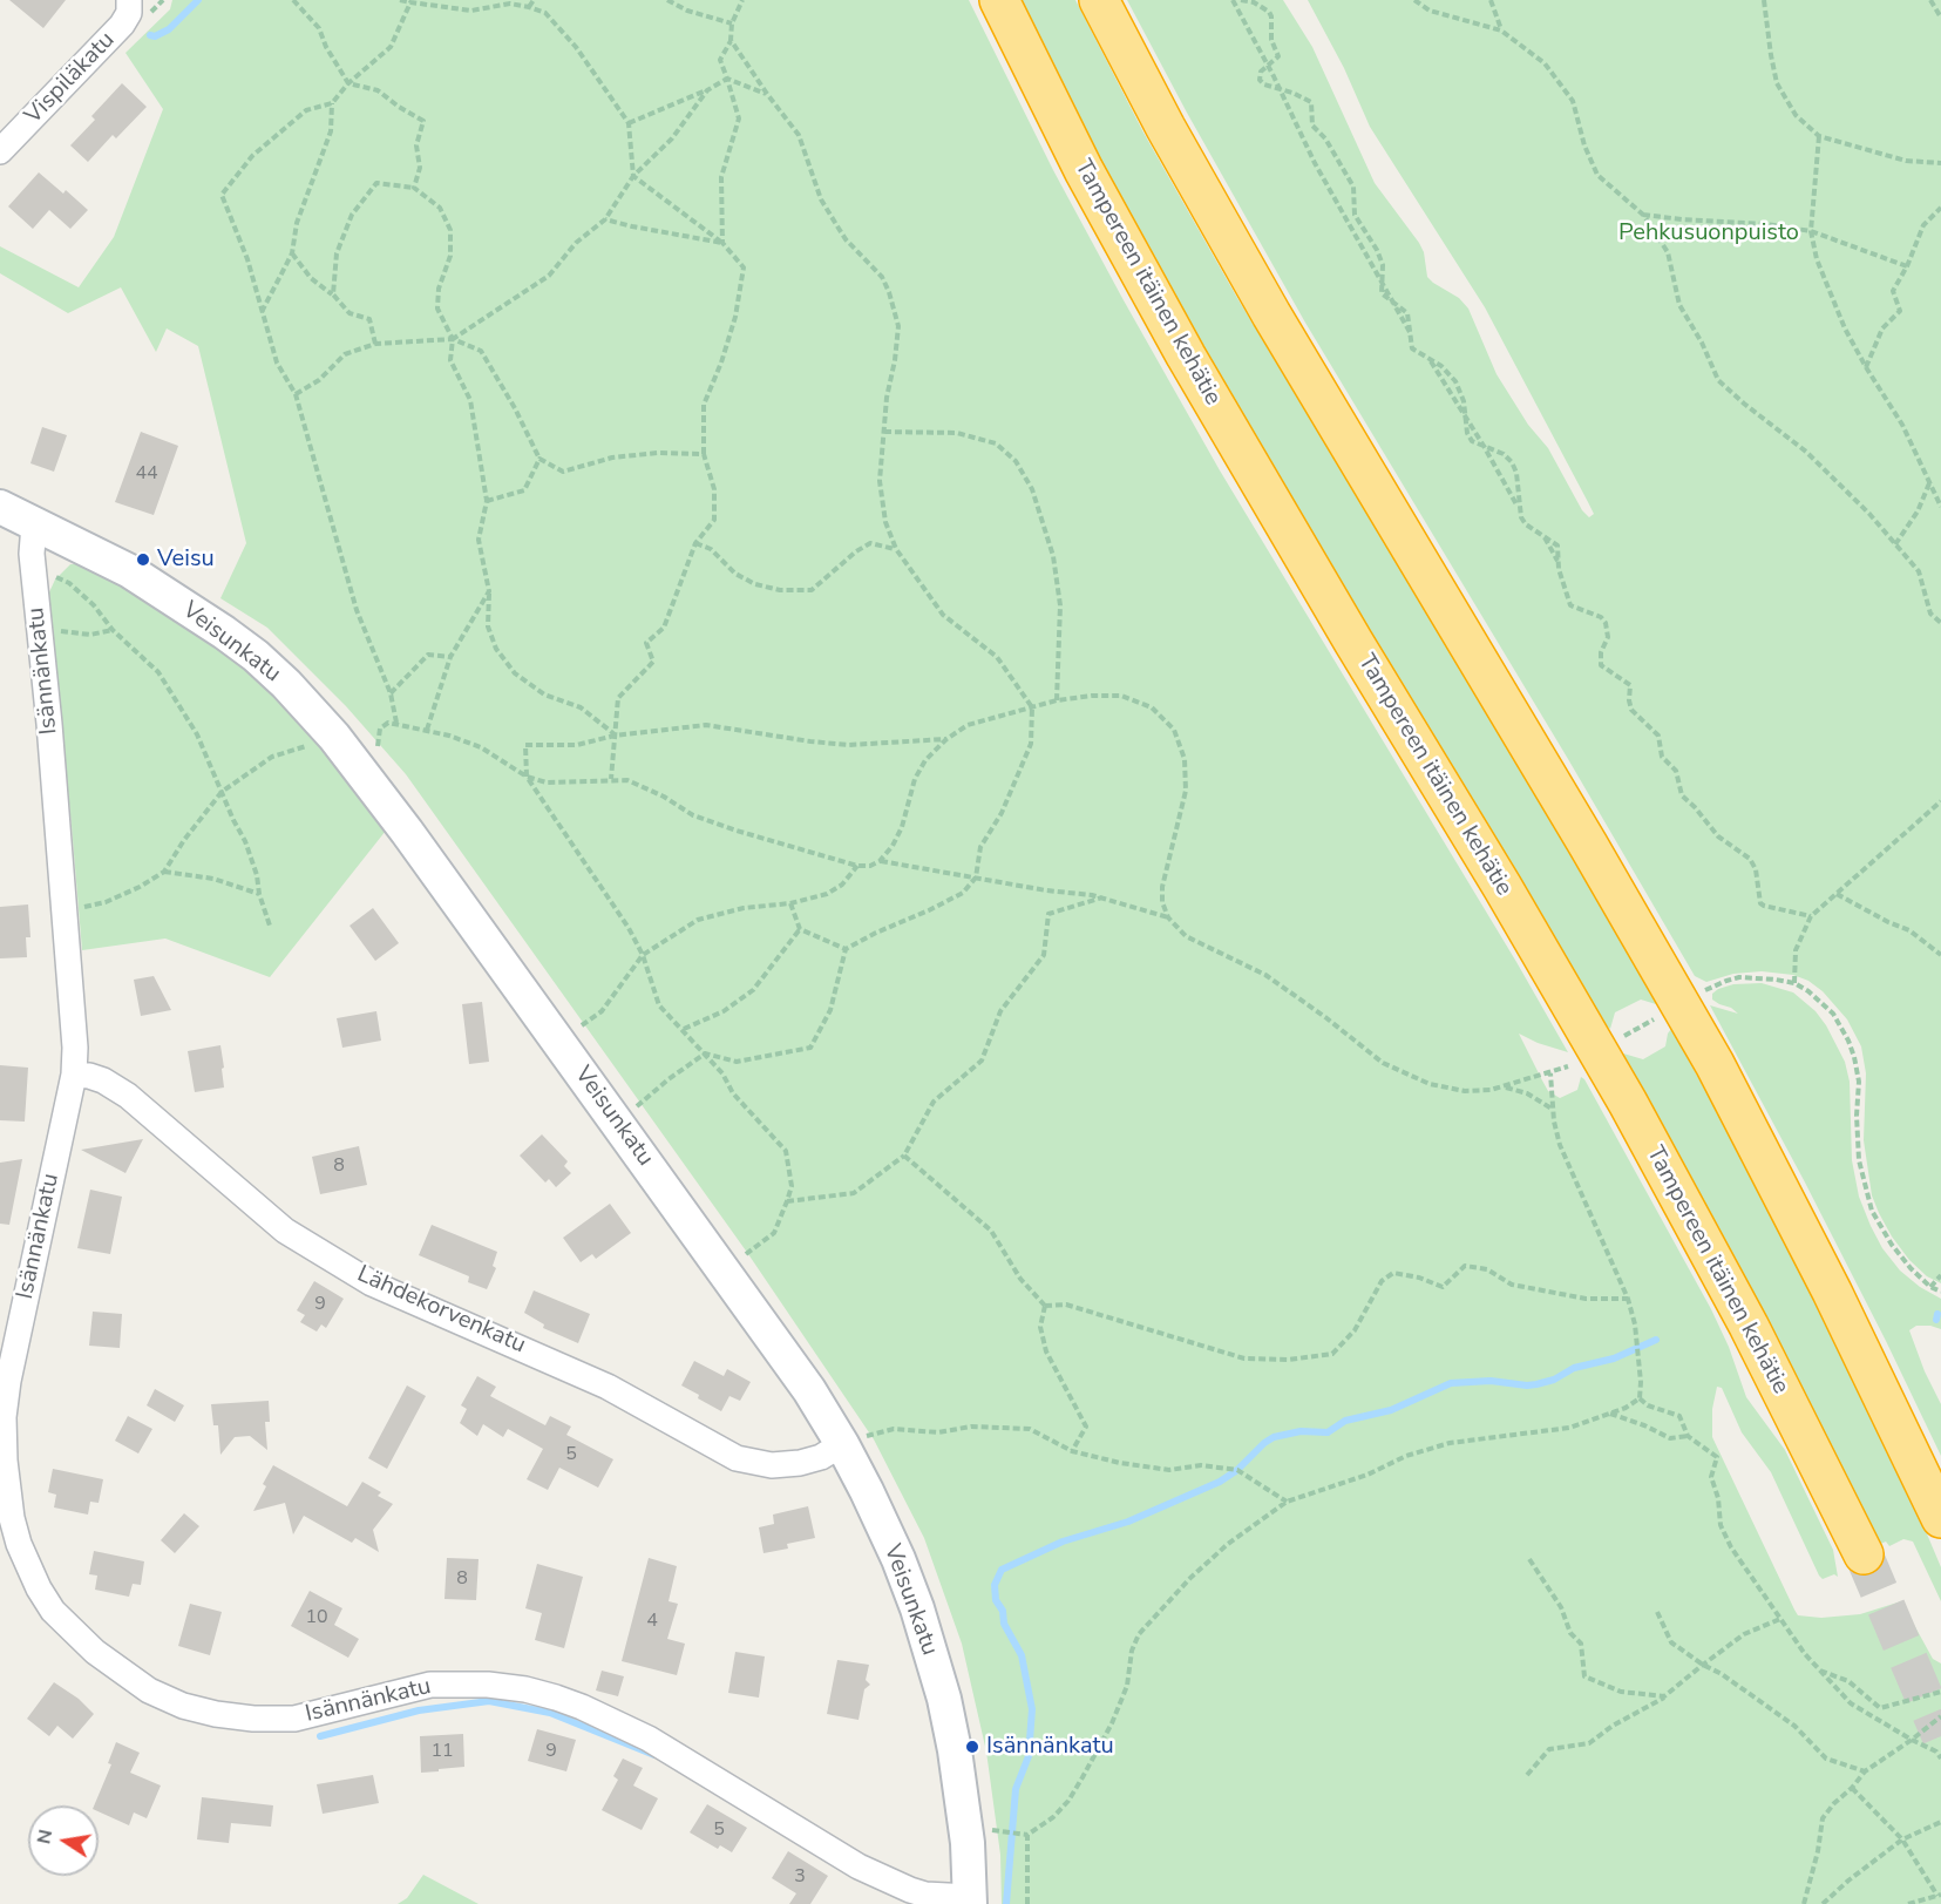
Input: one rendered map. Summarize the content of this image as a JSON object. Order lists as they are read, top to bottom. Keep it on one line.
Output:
{"streets":{"highway":["Tampereen itäinen kehätie"],"street":["Vispiläkatu","Veisunkatu","Isännänkatu","Lähdekorvenkatu"]},"crossings":[["Veisunkatu","Isännänkatu"],["Veisunkatu","Lähdekorvenkatu"],["Isännänkatu","Lähdekorvenkatu"]],"parks":["Pehkusuonpuisto"],"places":["Veisu","Isännänkatu"],"house_numbers":["44","8","9","5","8","10","4","11","9","5","3"],"north":"left"}
